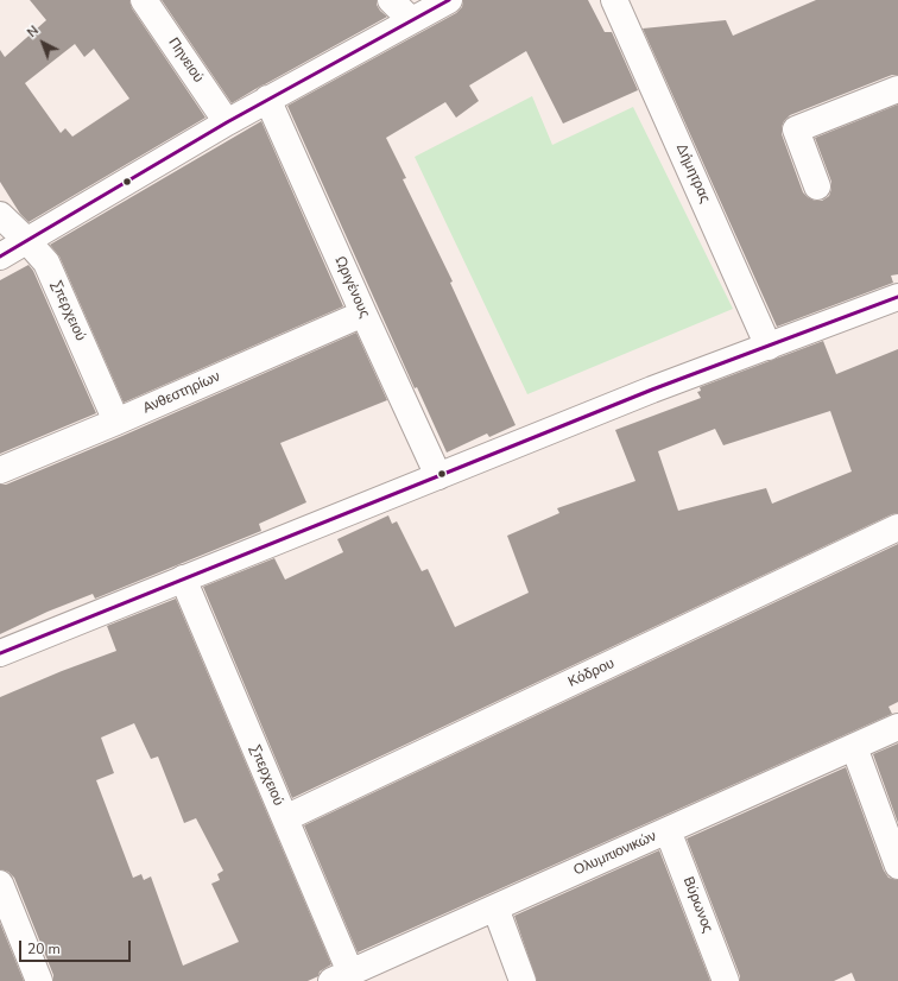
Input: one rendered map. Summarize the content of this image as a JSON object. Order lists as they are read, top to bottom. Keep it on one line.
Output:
{"streets":{"street":["Πηνειού","Δήμητρας","Ωριγένους","Σπερχειού","Ανθεστηρίων","Κόδρου","Ολυμπιονικών","Βύρωνος"]},"crossings":[["Ωριγένους","Ανθεστηρίων"],["Σπερχειού","Ανθεστηρίων"],["Σπερχειού","Κόδρου"],["Σπερχειού","Ολυμπιονικών"],["Ολυμπιονικών","Βύρωνος"]],"scale_bar":"20 m","north":"top left"}
